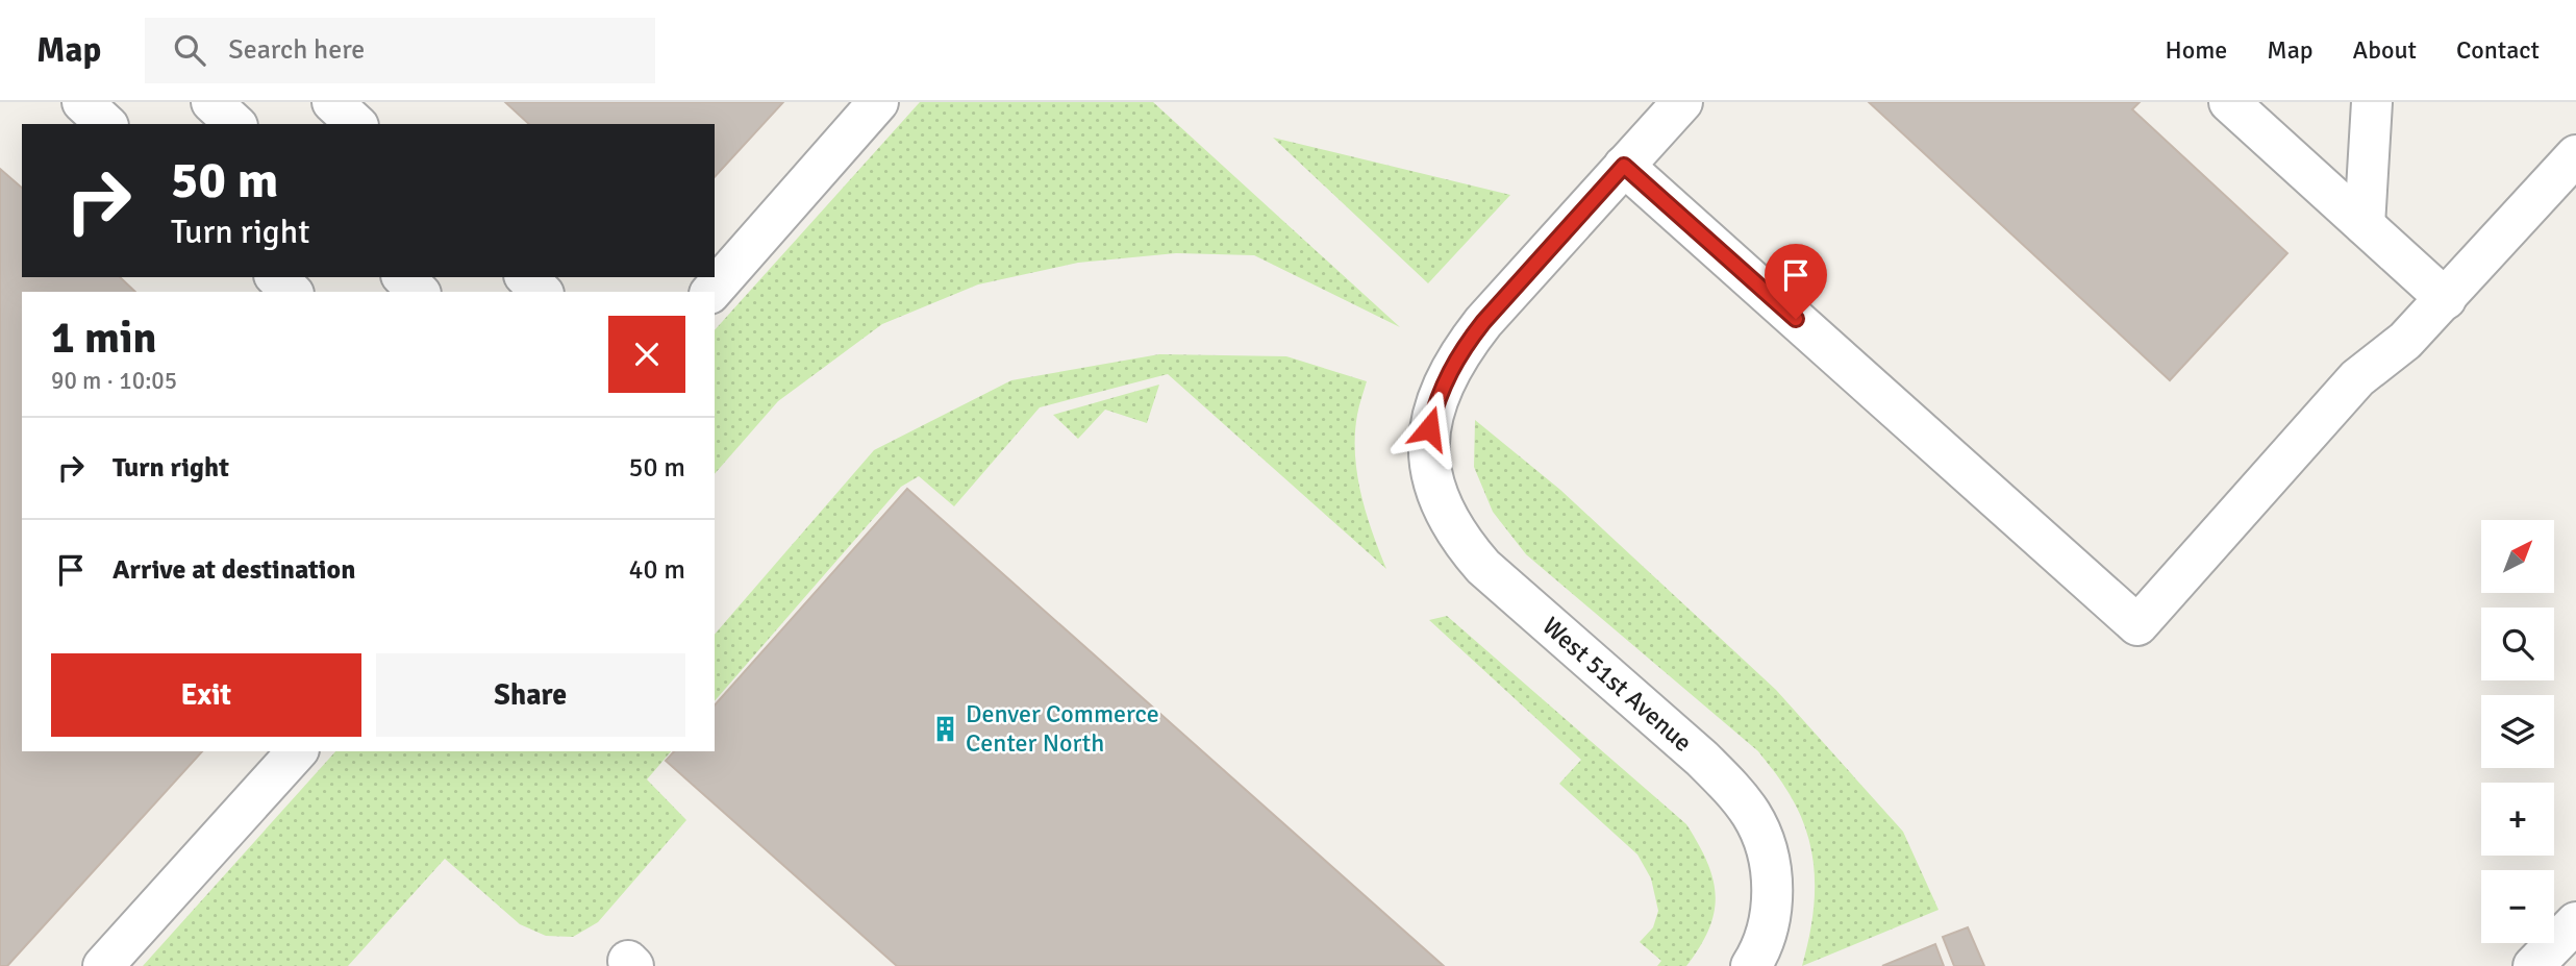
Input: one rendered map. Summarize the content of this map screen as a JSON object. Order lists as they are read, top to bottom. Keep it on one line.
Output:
{"streets":{"street":["West 51st Avenue"]},"places":{"building":["Denver Commerce Center North"]},"north":"top right","page":{"header":"Map","search":"Search here","nav":["Home","Map","About","Contact"],"turn":["50 m","Turn right"],"heading":["1 min","90 m · 10:05"],"list":[{"name":"Turn right","value":"50 m"},{"name":"Arrive at destination","value":"40 m"}],"map_buttons":["+","−"],"buttons":["Exit","Share"]}}
